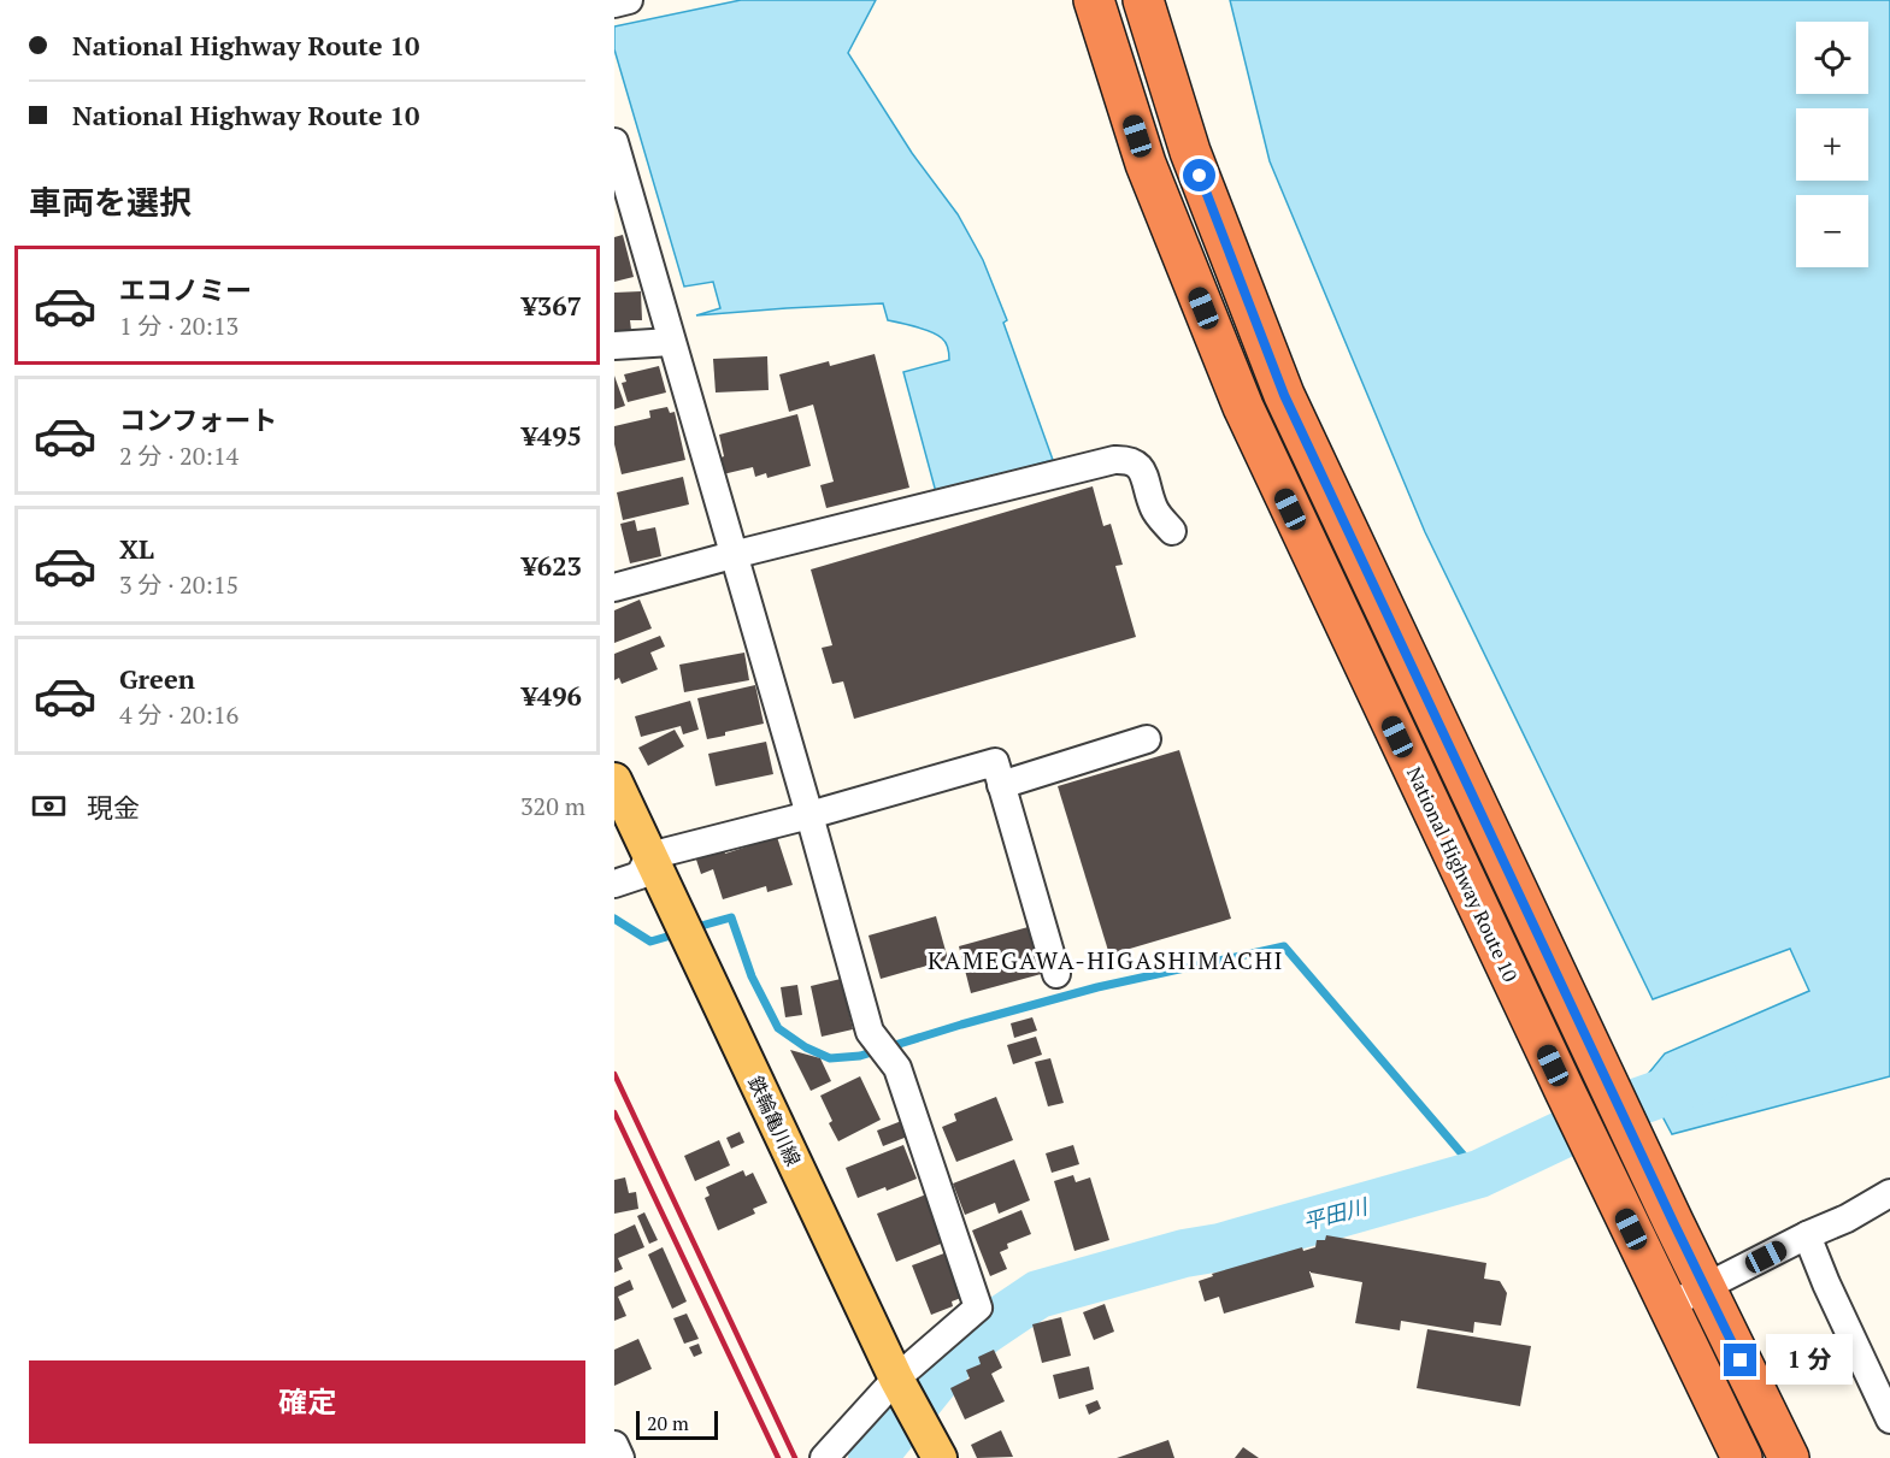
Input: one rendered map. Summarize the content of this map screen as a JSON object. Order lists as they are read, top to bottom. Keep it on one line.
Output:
{"streets":{"highway":["National Highway Route 10"],"main road":["鉄輪亀川線"]},"districts":["KAMEGAWA-HIGASHIMACHI"],"water":["平田川"],"scale_bar":"20 m","page":{"banner":["National Highway Route 10","National Highway Route 10"],"map_buttons":["+","−"],"heading":"車両を選択","list":[{"name":"エコノミー","note":"1 分 · 20:13","value":"¥367"},{"name":"コンフォート","note":"2 分 · 20:14","value":"¥495"},{"name":"XL","note":"3 分 · 20:15","value":"¥623"},{"name":"Green","note":"4 分 · 20:16","value":"¥496"}],"pay":["現金","320 m"],"bubble":"1 分","buttons":"確定","scale":"20 m"}}
